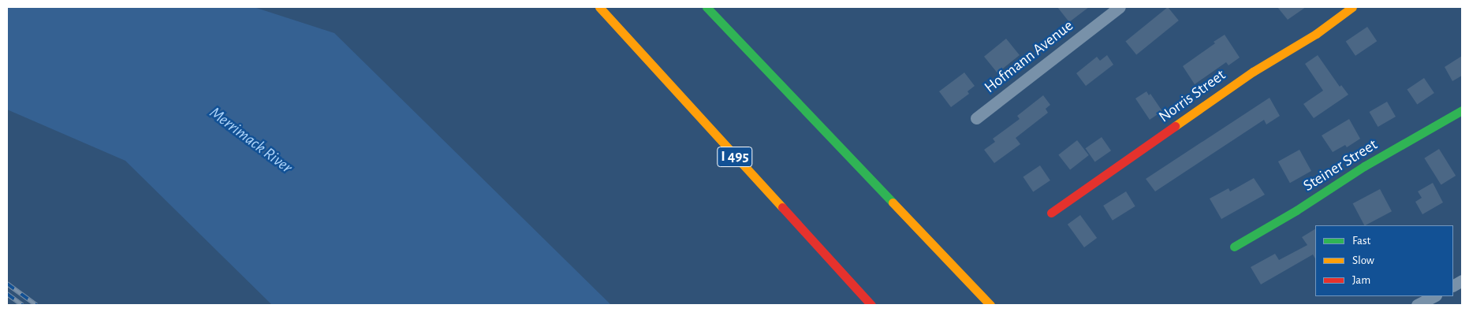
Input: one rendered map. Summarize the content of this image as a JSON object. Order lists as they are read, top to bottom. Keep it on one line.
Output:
{"streets":{"main road":["Norris Street","I 495","Steiner Street"],"street":["Hofmann Avenue"]},"water":["Merrimack River"],"legend":["Fast","Slow","Jam"]}
